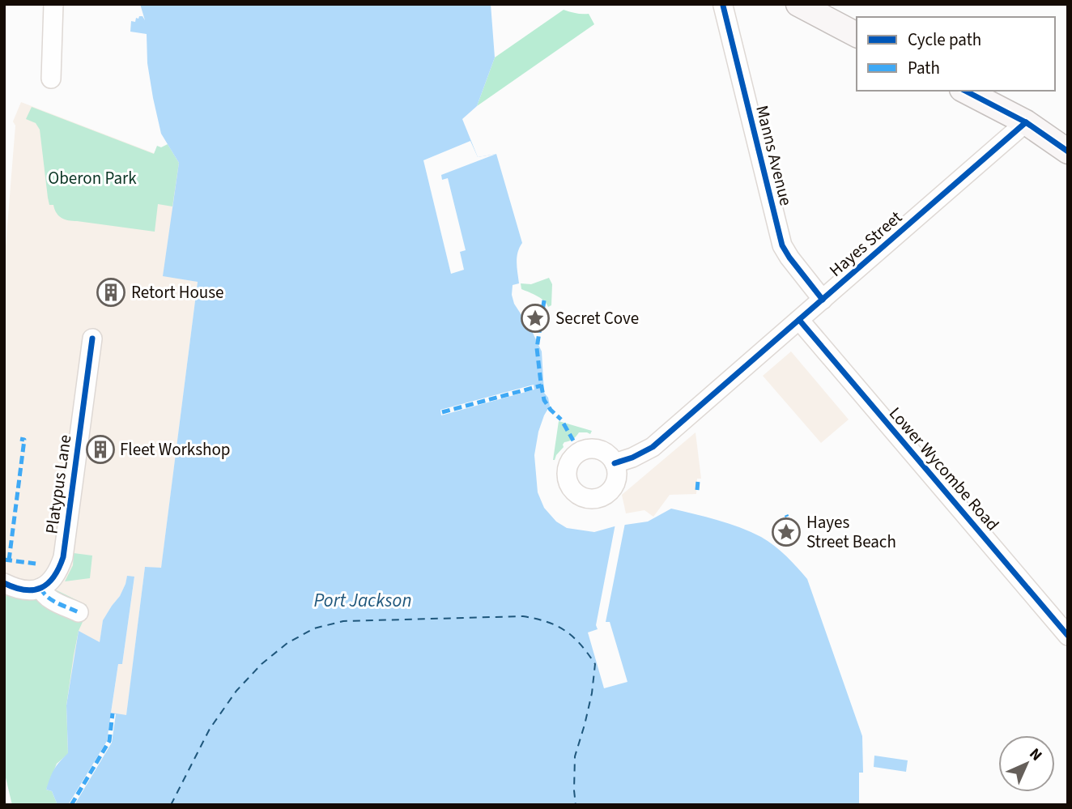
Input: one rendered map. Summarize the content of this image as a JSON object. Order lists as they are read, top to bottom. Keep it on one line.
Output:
{"streets":{"street":["Manns Avenue","Hayes Street","Lower Wycombe Road","Platypus Lane"]},"crossings":[["Manns Avenue","Hayes Street"],["Hayes Street","Lower Wycombe Road"]],"water":["Port Jackson"],"parks":["Oberon Park"],"places":{"building":["Retort House","Fleet Workshop"],"place":["Secret Cove","Hayes Street Beach"]},"legend":["Cycle path","Path"],"north":"top right"}
